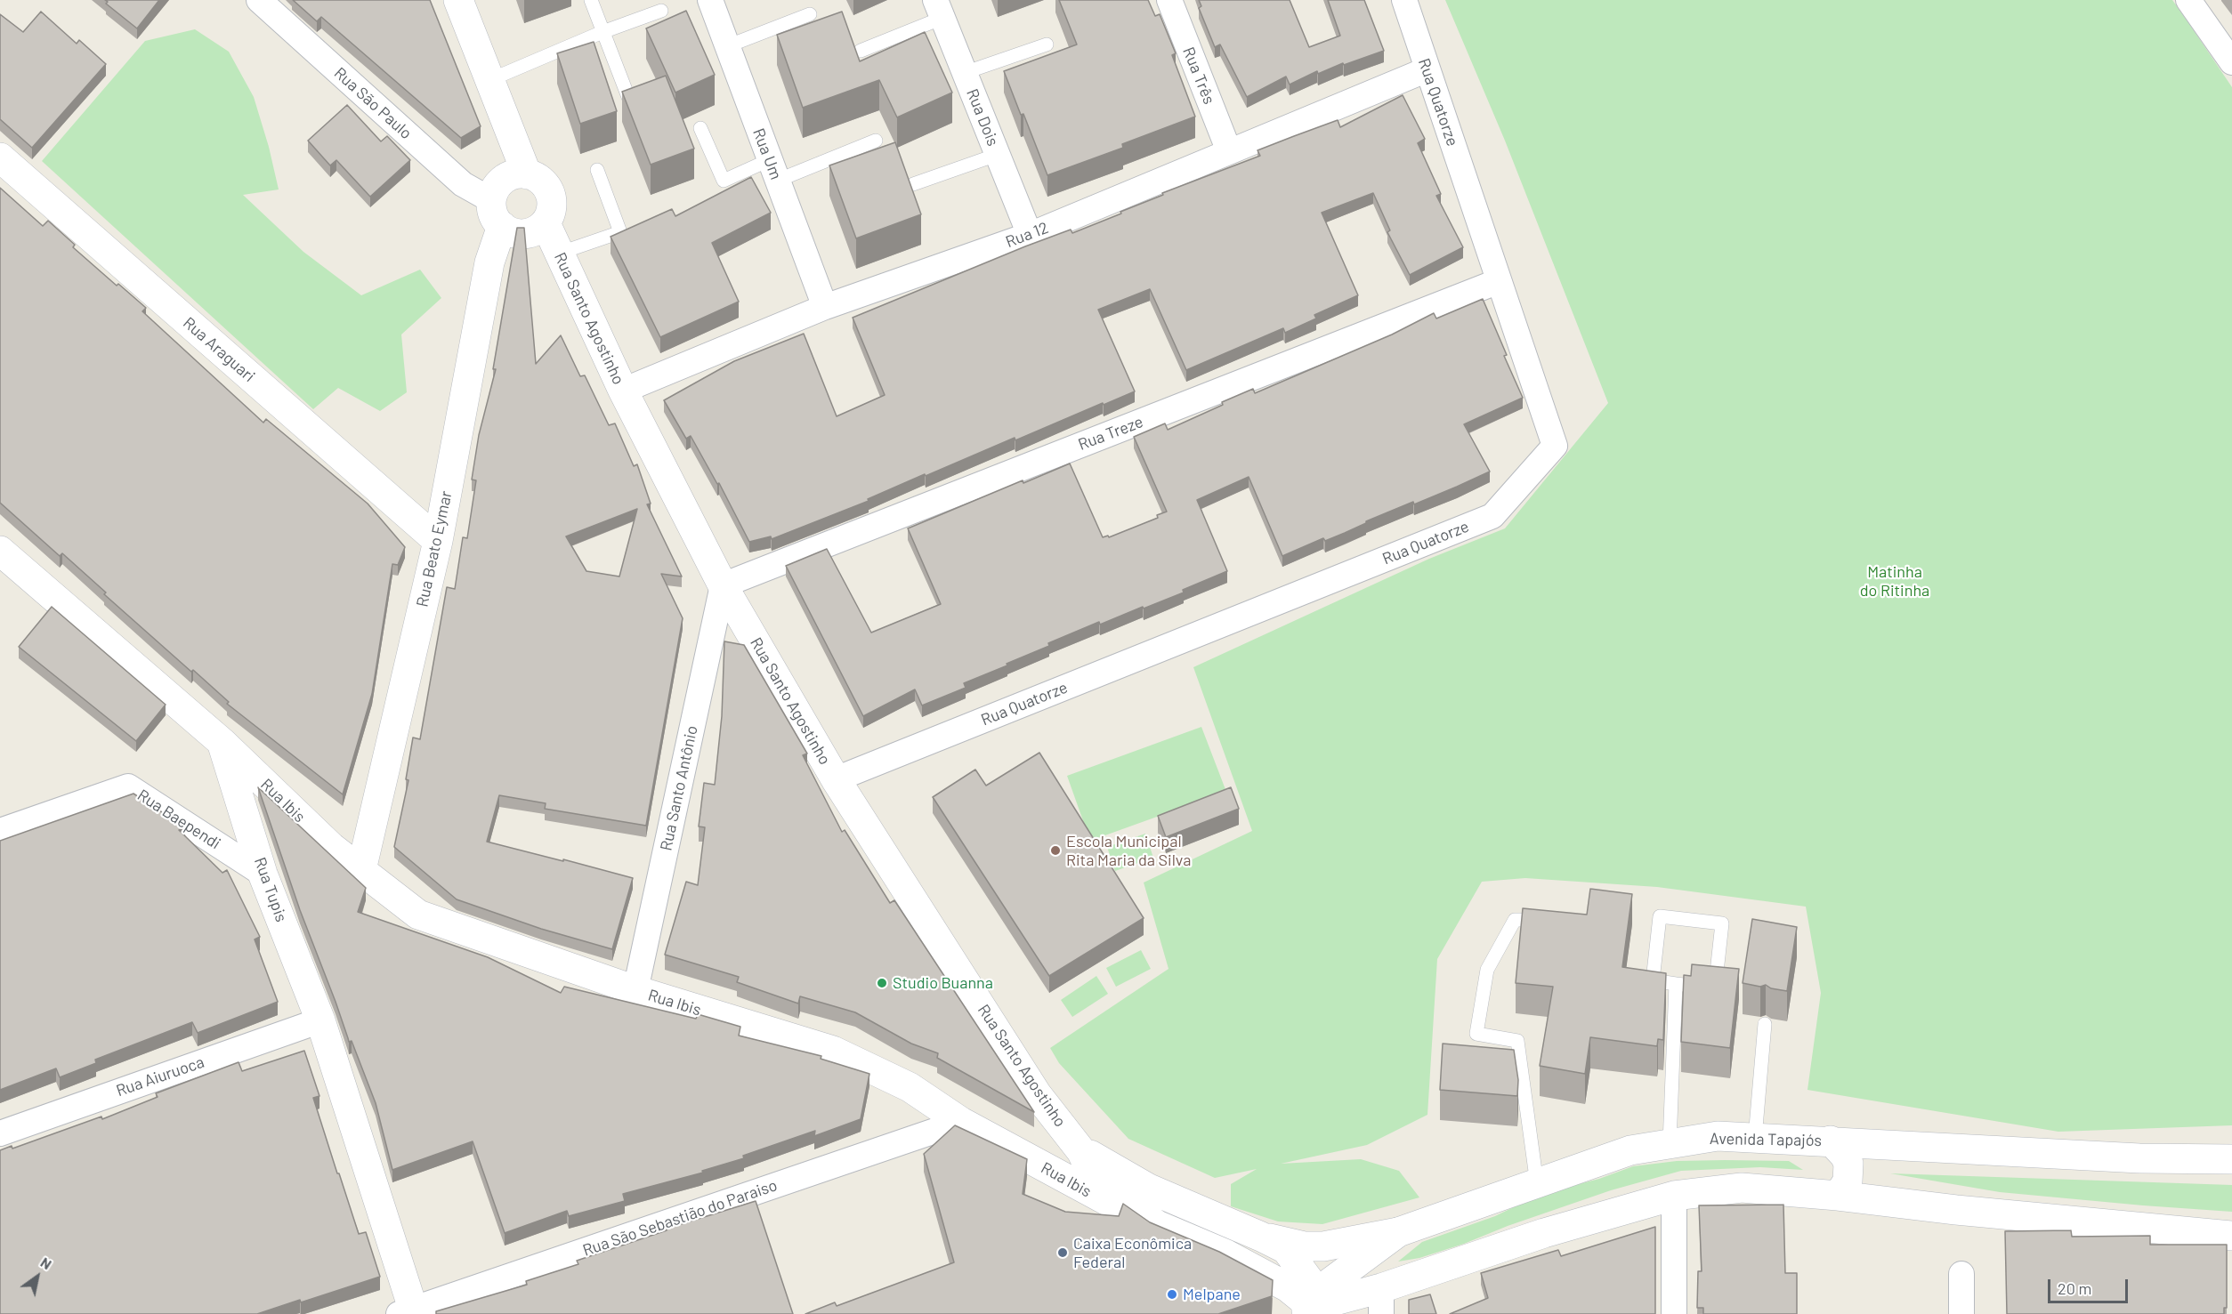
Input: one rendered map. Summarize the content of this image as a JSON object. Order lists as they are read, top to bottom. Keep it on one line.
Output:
{"streets":{"street":["Rua Três","Rua Quatorze","Rua São Paulo","Rua Dois","Rua Um","Rua 12","Rua Santo Agostinho","Rua Araguari","Rua Treze","Rua Beato Eymar","Rua Santo Antônio","Rua Ibis","Rua Baependi","Rua Tupis","Rua Aiuruoca","Avenida Tapajós","Rua São Sebastião do Paraiso"]},"crossings":[["Rua Três","Rua 12"],["Rua Quatorze","Rua 12"],["Rua Quatorze","Rua Santo Agostinho"],["Rua Quatorze","Rua Treze"],["Rua São Paulo","Rua Santo Agostinho"],["Rua São Paulo","Rua Beato Eymar"],["Rua Dois","Rua 12"],["Rua Um","Rua 12"],["Rua 12","Rua Santo Agostinho"],["Rua Santo Agostinho","Rua Treze"],["Rua Santo Agostinho","Rua Beato Eymar"],["Rua Santo Agostinho","Rua Santo Antônio"],["Rua Santo Agostinho","Rua Ibis"],["Rua Santo Agostinho","Avenida Tapajós"],["Rua Araguari","Rua Beato Eymar"],["Rua Treze","Rua Santo Antônio"],["Rua Beato Eymar","Rua Ibis"],["Rua Santo Antônio","Rua Ibis"],["Rua Ibis","Rua Tupis"],["Rua Ibis","Rua São Sebastião do Paraiso"],["Rua Baependi","Rua Tupis"],["Rua Tupis","Rua Aiuruoca"],["Rua Tupis","Rua São Sebastião do Paraiso"]],"parks":["Matinha do Ritinha"],"places":["Escola Municipal Rita Maria da Silva","Studio Buanna","Caixa Econômica Federal","Melpane"],"scale_bar":"20 m","north":"top right"}
